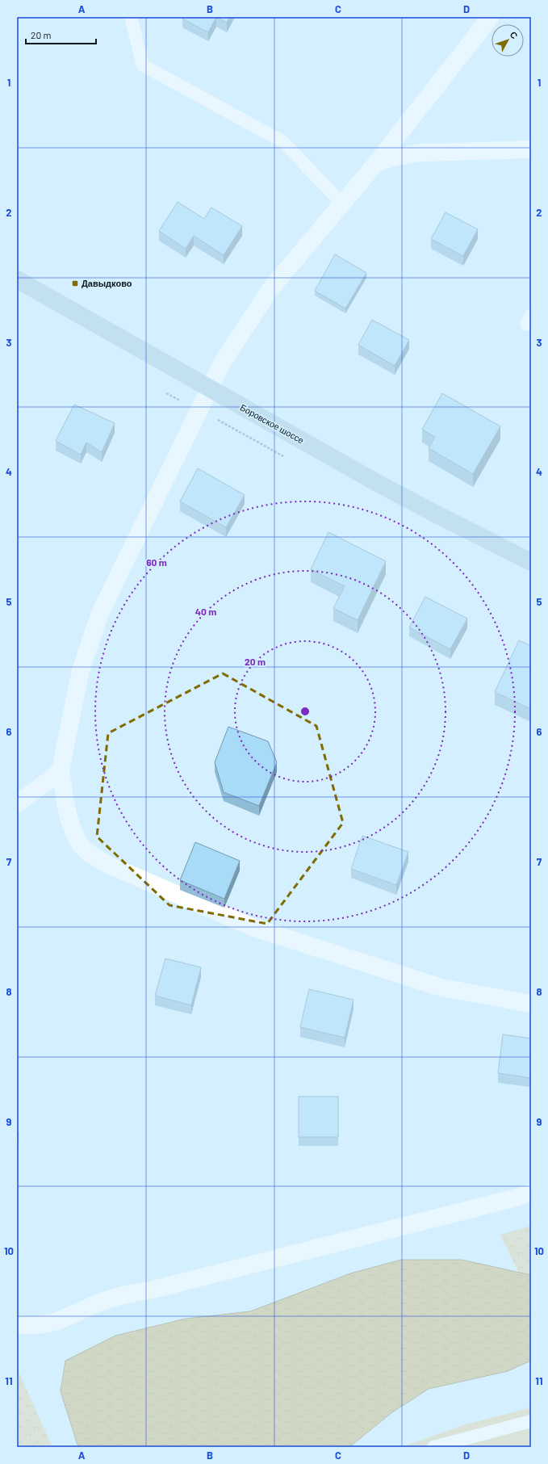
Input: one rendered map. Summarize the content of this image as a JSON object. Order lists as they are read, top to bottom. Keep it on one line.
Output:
{"streets":{"main road":["Боровское шоссе"]},"places":{"transit":["Давыдково"]},"scale_bar":"20 m","north":"top right","grid":{"columns":["A","B","C","D"],"rows":["1","2","3","4","5","6","7","8","9","10","11"]},"rings":["60 m","40 m","20 m"]}
